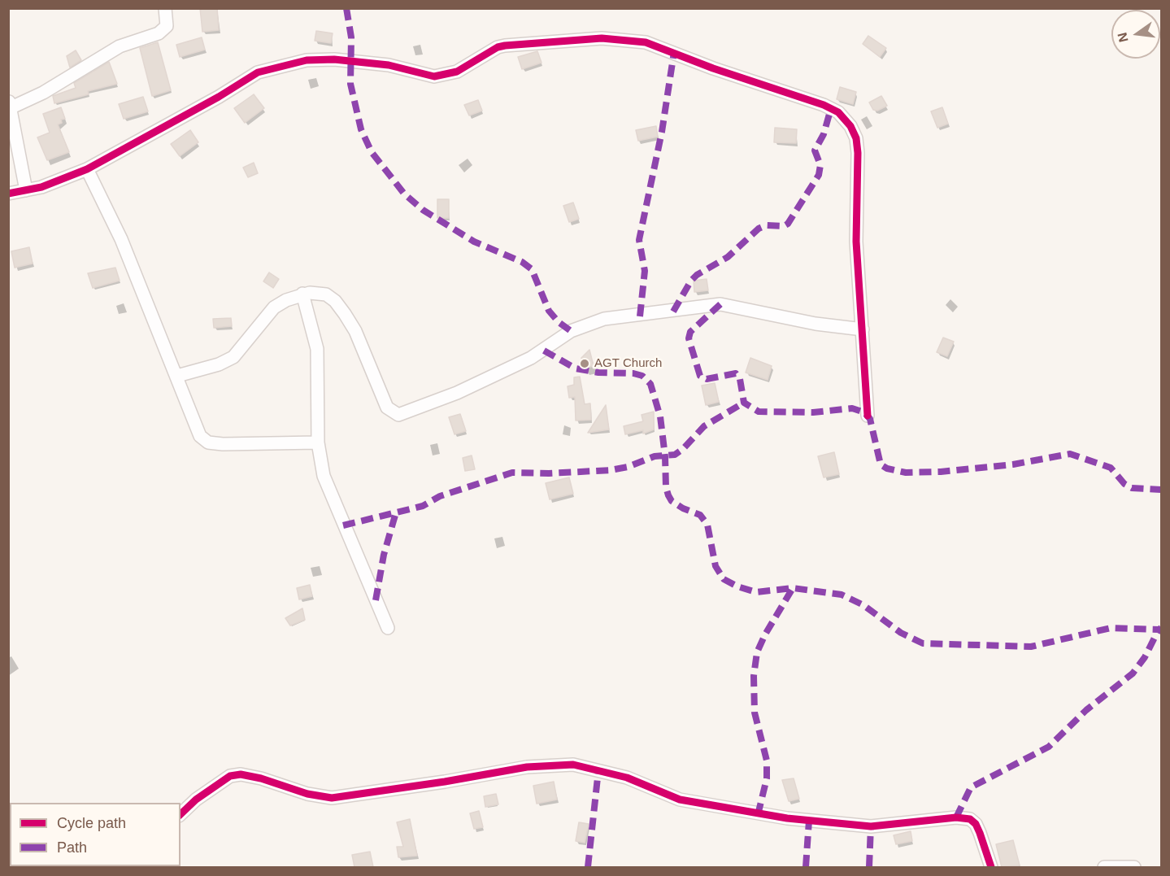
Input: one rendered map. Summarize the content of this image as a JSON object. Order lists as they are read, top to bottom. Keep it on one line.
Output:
{"places":["AGT Church"],"legend":["Cycle path","Path"],"north":"left"}
